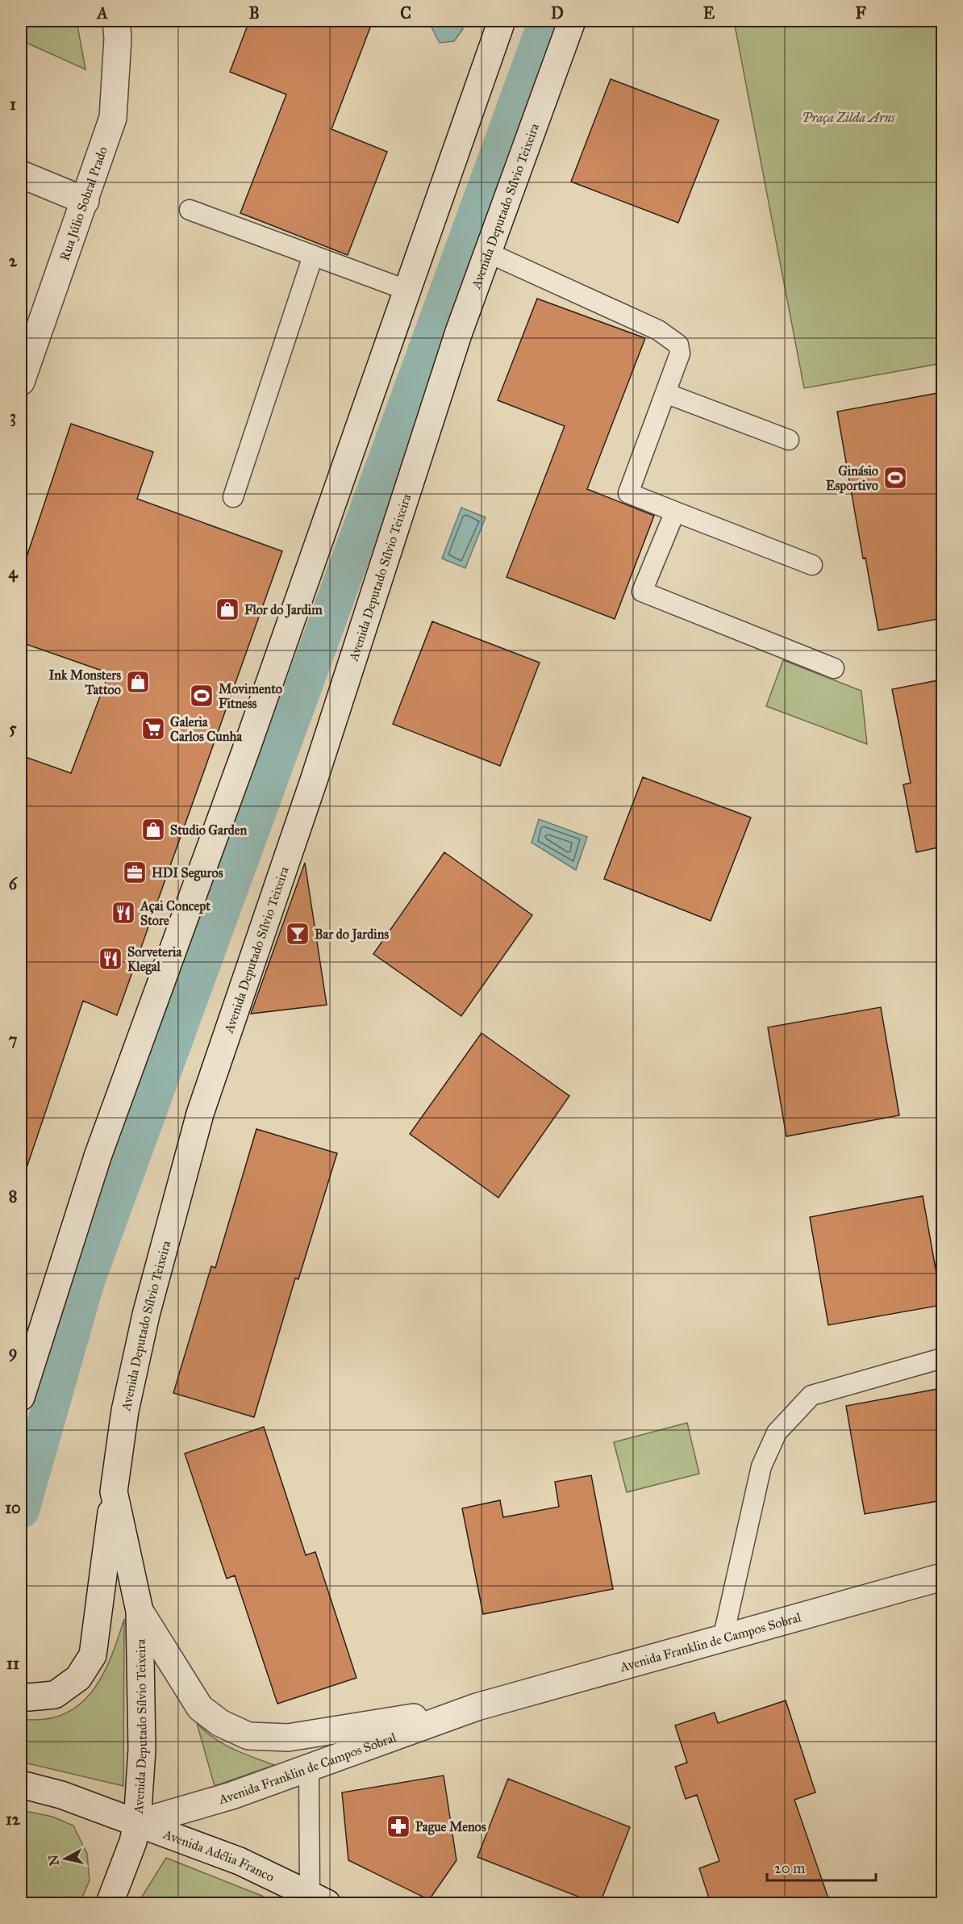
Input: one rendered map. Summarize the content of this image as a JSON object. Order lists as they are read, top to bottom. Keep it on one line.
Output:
{"streets":{"main road":["Rua Júlio Sobral Prado","Avenida Deputado Sílvio Teixeira","Avenida Franklin de Campos Sobral","Avenida Adélia Franco"]},"crossings":[["Avenida Deputado Sílvio Teixeira","Avenida Franklin de Campos Sobral"],["Avenida Deputado Sílvio Teixeira","Avenida Adélia Franco"],["Avenida Franklin de Campos Sobral","Avenida Adélia Franco"]],"parks":["Praça Zilda Arns"],"places":{"sports":["Ginásio Esportivo","Movimento Fitness"],"shop":["Flor do Jardim","Ink Monsters Tattoo","Studio Garden"],"supermarket":["Galeria Carlos Cunha"],"office":["HDI Seguros"],"restaurant":["Açai Concept Store","Sorveteria Klegal"],"bar":["Bar do Jardins"],"pharmacy":["Pague Menos"]},"scale_bar":"20 m","north":"left","grid":{"columns":["A","B","C","D","E","F"],"rows":["1","2","3","4","5","6","7","8","9","10","11","12"]}}
